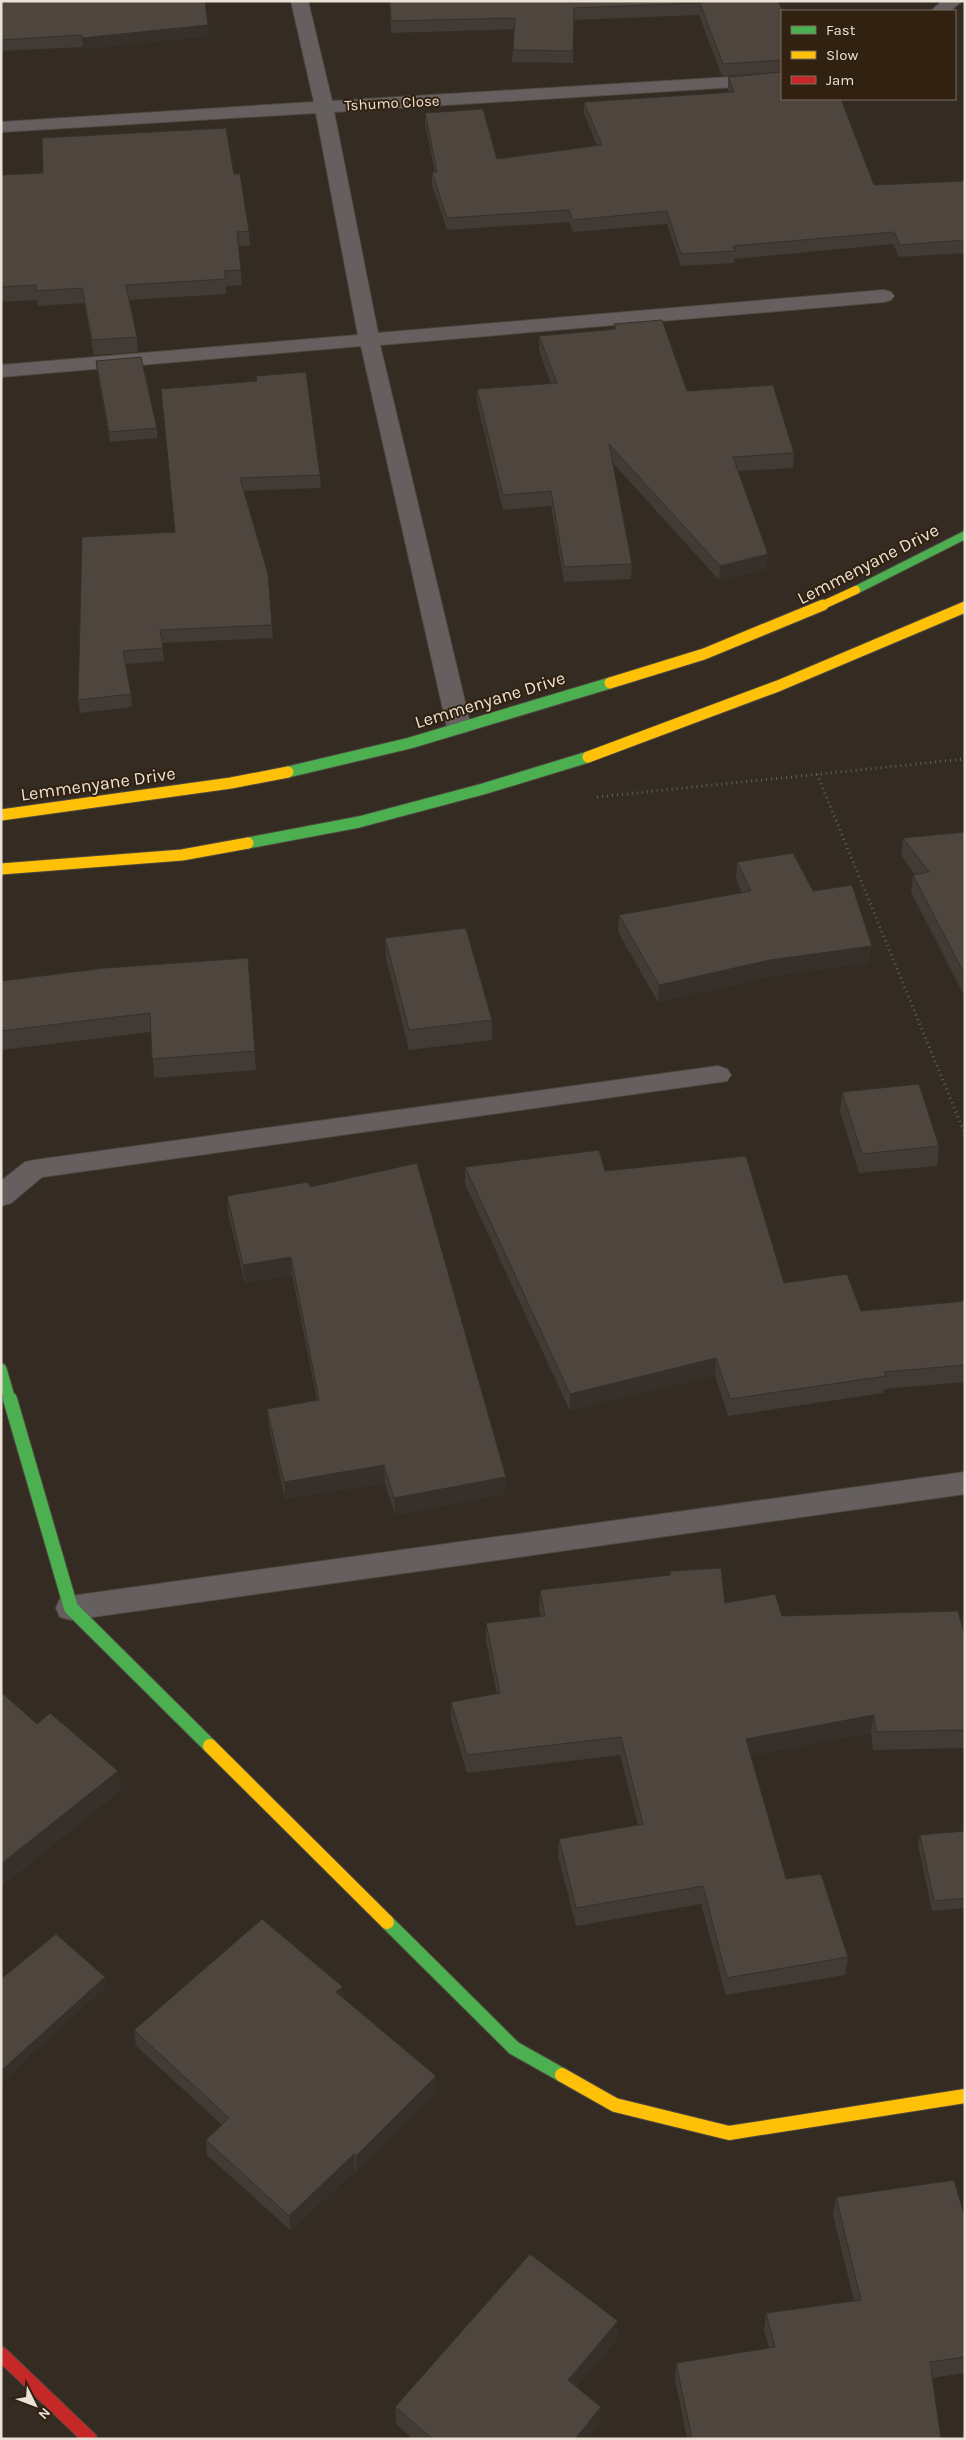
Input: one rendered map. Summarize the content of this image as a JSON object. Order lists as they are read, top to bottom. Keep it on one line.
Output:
{"streets":{"main road":["Lemmenyane Drive"],"street":["Tshumo Close"]},"legend":["Fast","Slow","Jam"],"north":"bottom right"}
